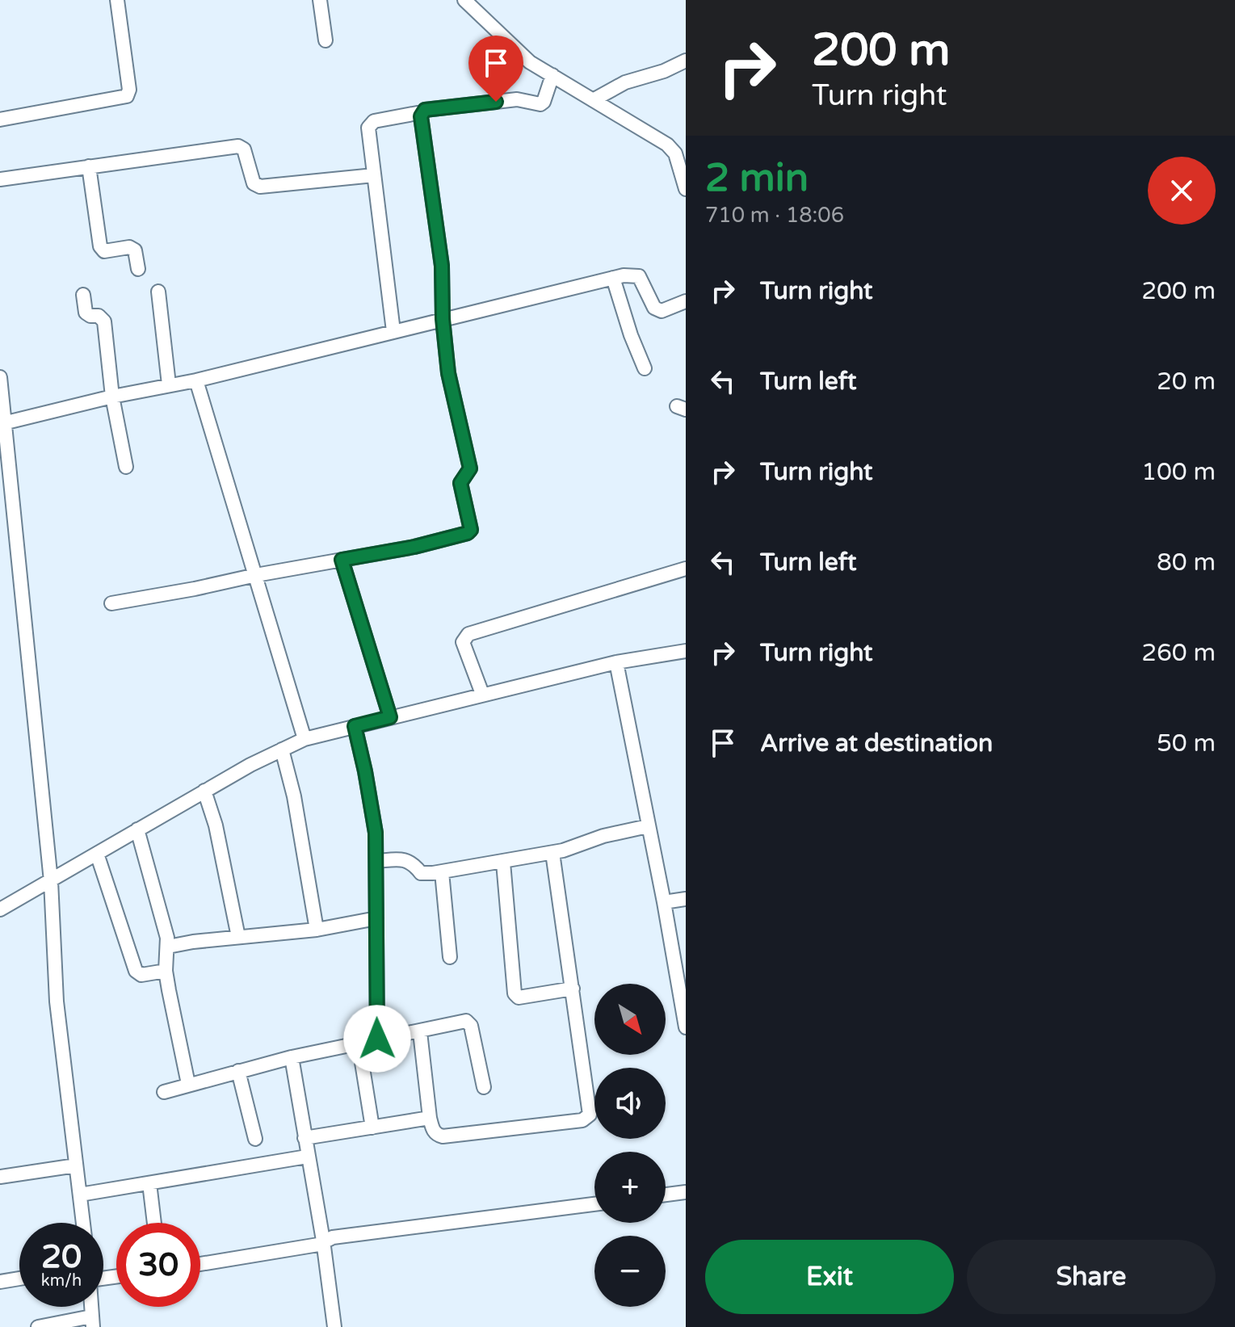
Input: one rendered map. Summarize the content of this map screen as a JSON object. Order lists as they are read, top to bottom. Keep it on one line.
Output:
{"north":"bottom right","page":{"turn":["200 m","Turn right"],"heading":["2 min","710 m · 18:06"],"list":[{"name":"Turn right","value":"200 m"},{"name":"Turn left","value":"20 m"},{"name":"Turn right","value":"100 m"},{"name":"Turn left","value":"80 m"},{"name":"Turn right","value":"260 m"},{"name":"Arrive at destination","value":"50 m"}],"map_buttons":["+","−"],"speed":"20 km/h","limit":"30","buttons":["Exit","Share"]}}
